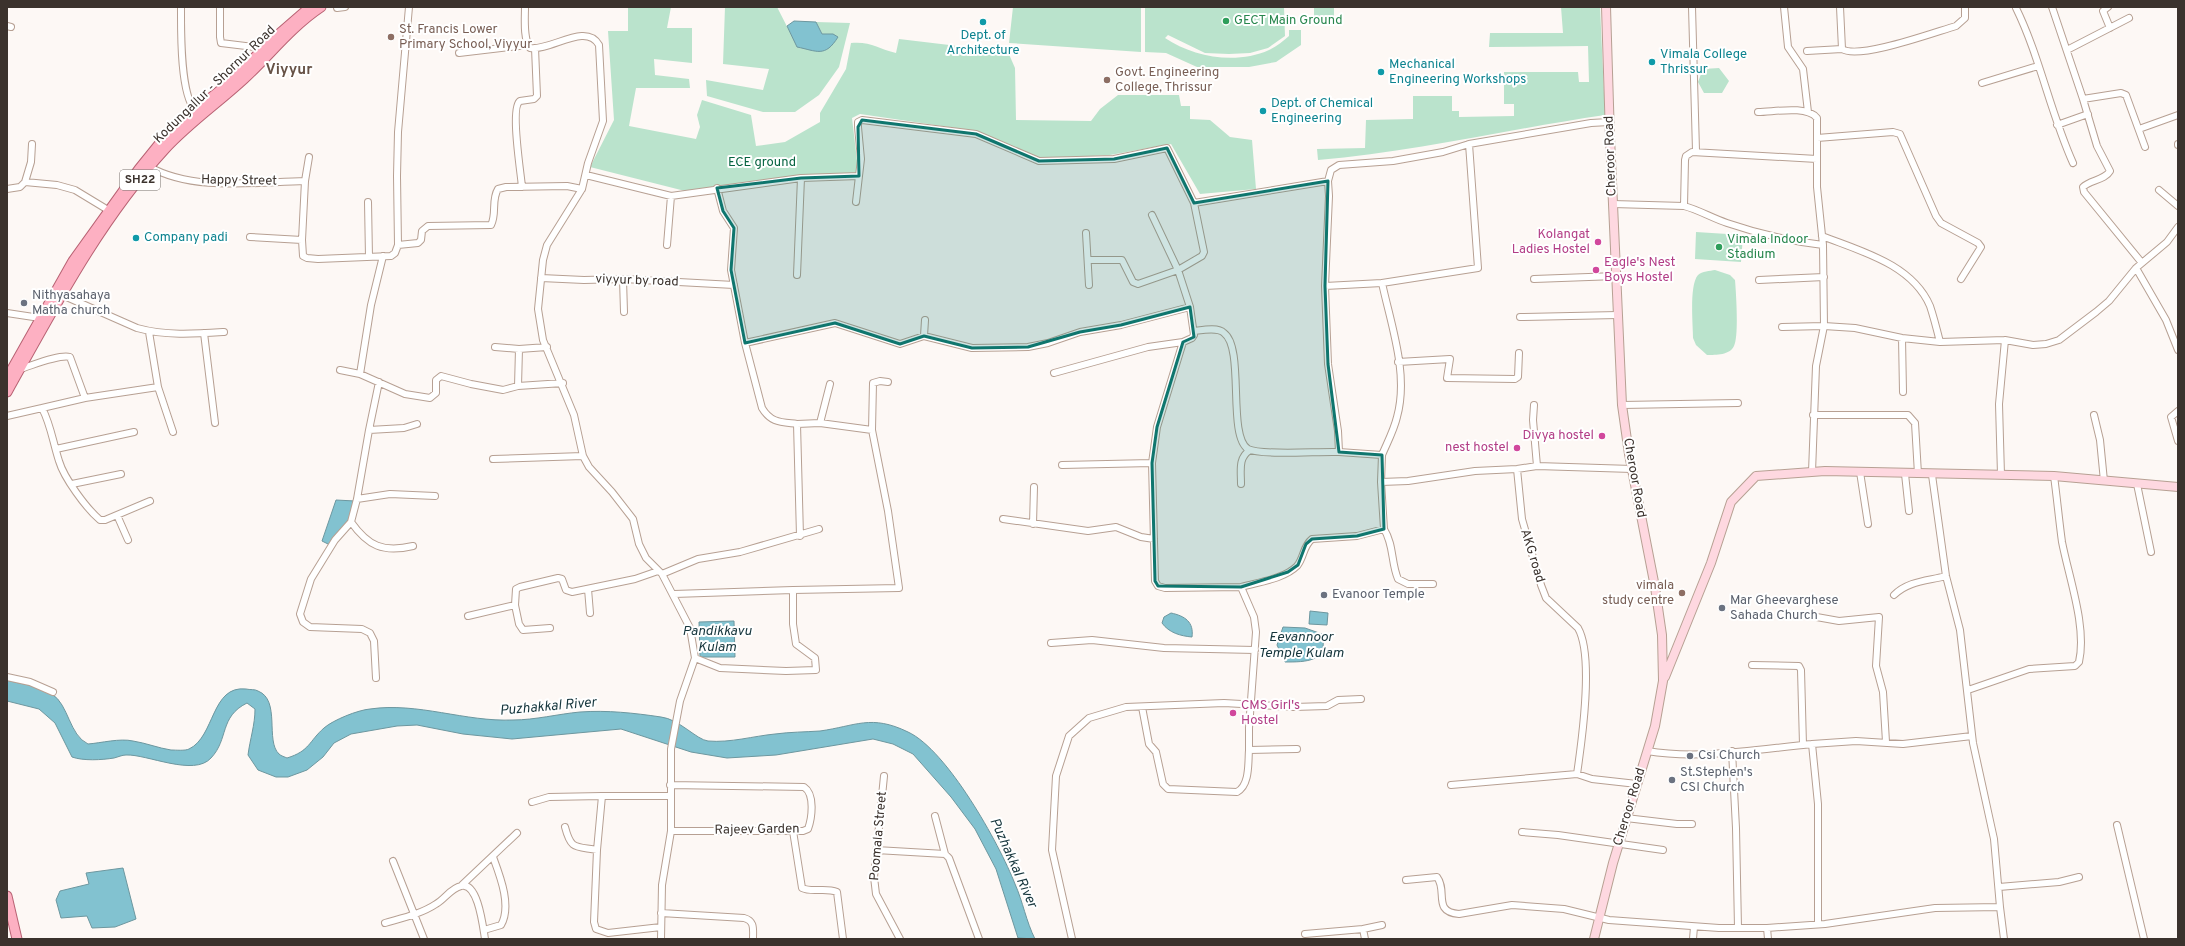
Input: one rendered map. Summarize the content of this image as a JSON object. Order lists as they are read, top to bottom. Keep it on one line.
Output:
{"streets":{"main road":["Kodungallur - Shornur Road","Cheroor Road","SH22"],"street":["Happy Street","viyyur by road","AKG road","Rajeev Garden","Poomala Street"]},"crossings":[["Kodungallur - Shornur Road","Happy Street"]],"districts":["Viyyur"],"water":["Pandikkavu Kulam","Eevannoor Temple Kulam","Puzhakkal River"],"parks":["ECE ground"],"places":["GECT Main Ground","Dept. of Architecture","St. Francis Lower Primary School, Viyyur","Vimala College Thrissur","Mechanical Engineering Workshops","Govt. Engineering College, Thrissur","Dept. of Chemical Engineering","Company padi","Kolangat Ladies Hostel","Vimala Indoor Stadium","Eagle's Nest Boys Hostel","Nithyasahaya Matha church","Divya hostel","nest hostel","vimala study centre","Evanoor Temple","Mar Gheevarghese Sahada Church","CMS Girl's Hostel","Csi Church","St.Stephen's CSI Church"]}
